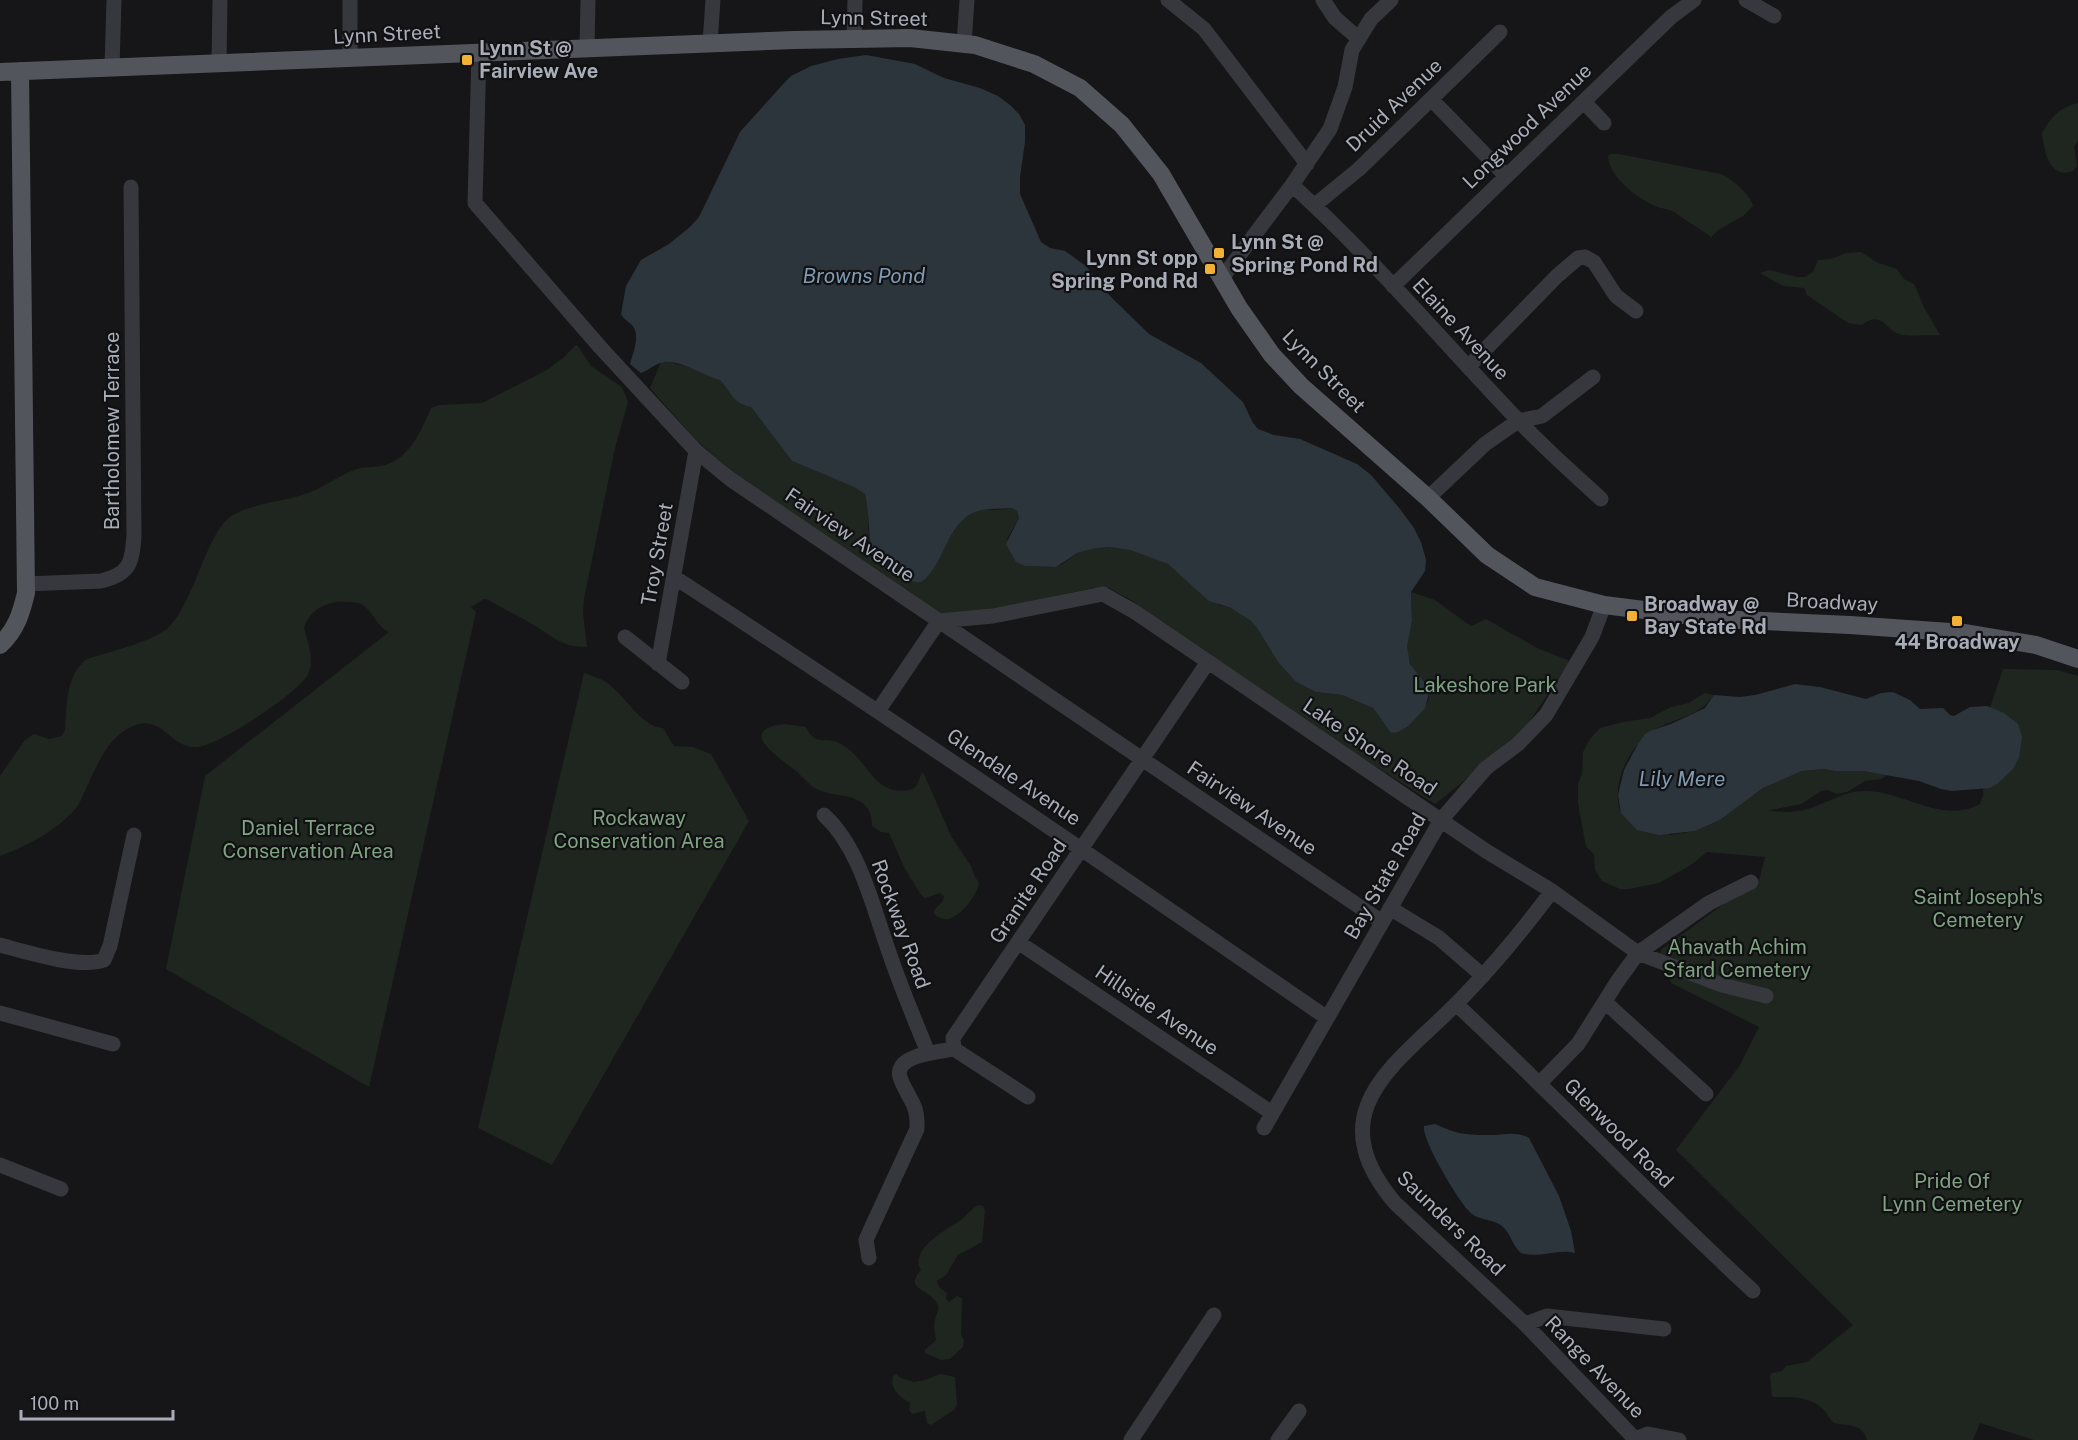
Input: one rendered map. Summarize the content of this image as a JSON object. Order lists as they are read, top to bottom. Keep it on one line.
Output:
{"streets":{"main road":["Lynn Street","Broadway"],"street":["Druid Avenue","Longwood Avenue","Elaine Avenue","Bartholomew Terrace","Fairview Avenue","Troy Street","Lake Shore Road","Glendale Avenue","Bay State Road","Granite Road","Rockway Road","Hillside Avenue","Glenwood Road","Saunders Road","Range Avenue"]},"crossings":[["Lynn Street","Fairview Avenue"],["Lynn Street","Broadway"],["Druid Avenue","Elaine Avenue"],["Longwood Avenue","Elaine Avenue"],["Fairview Avenue","Troy Street"],["Fairview Avenue","Lake Shore Road"],["Fairview Avenue","Bay State Road"],["Fairview Avenue","Granite Road"],["Troy Street","Glendale Avenue"],["Broadway","Bay State Road"],["Lake Shore Road","Bay State Road"],["Lake Shore Road","Granite Road"],["Lake Shore Road","Saunders Road"],["Glendale Avenue","Bay State Road"],["Glendale Avenue","Granite Road"],["Bay State Road","Hillside Avenue"],["Granite Road","Hillside Avenue"],["Glenwood Road","Saunders Road"],["Saunders Road","Range Avenue"]],"water":["Browns Pond","Lily Mere"],"parks":["Lakeshore Park","Rockaway Conservation Area","Daniel Terrace Conservation Area","Saint Joseph's Cemetery","Ahavath Achim Sfard Cemetery","Pride Of Lynn Cemetery"],"places":{"transit":["Lynn St @ Fairview Ave","Lynn St @ Spring Pond Rd","Lynn St opp Spring Pond Rd","Broadway @ Bay State Rd","44 Broadway"]},"scale_bar":"100 m"}
